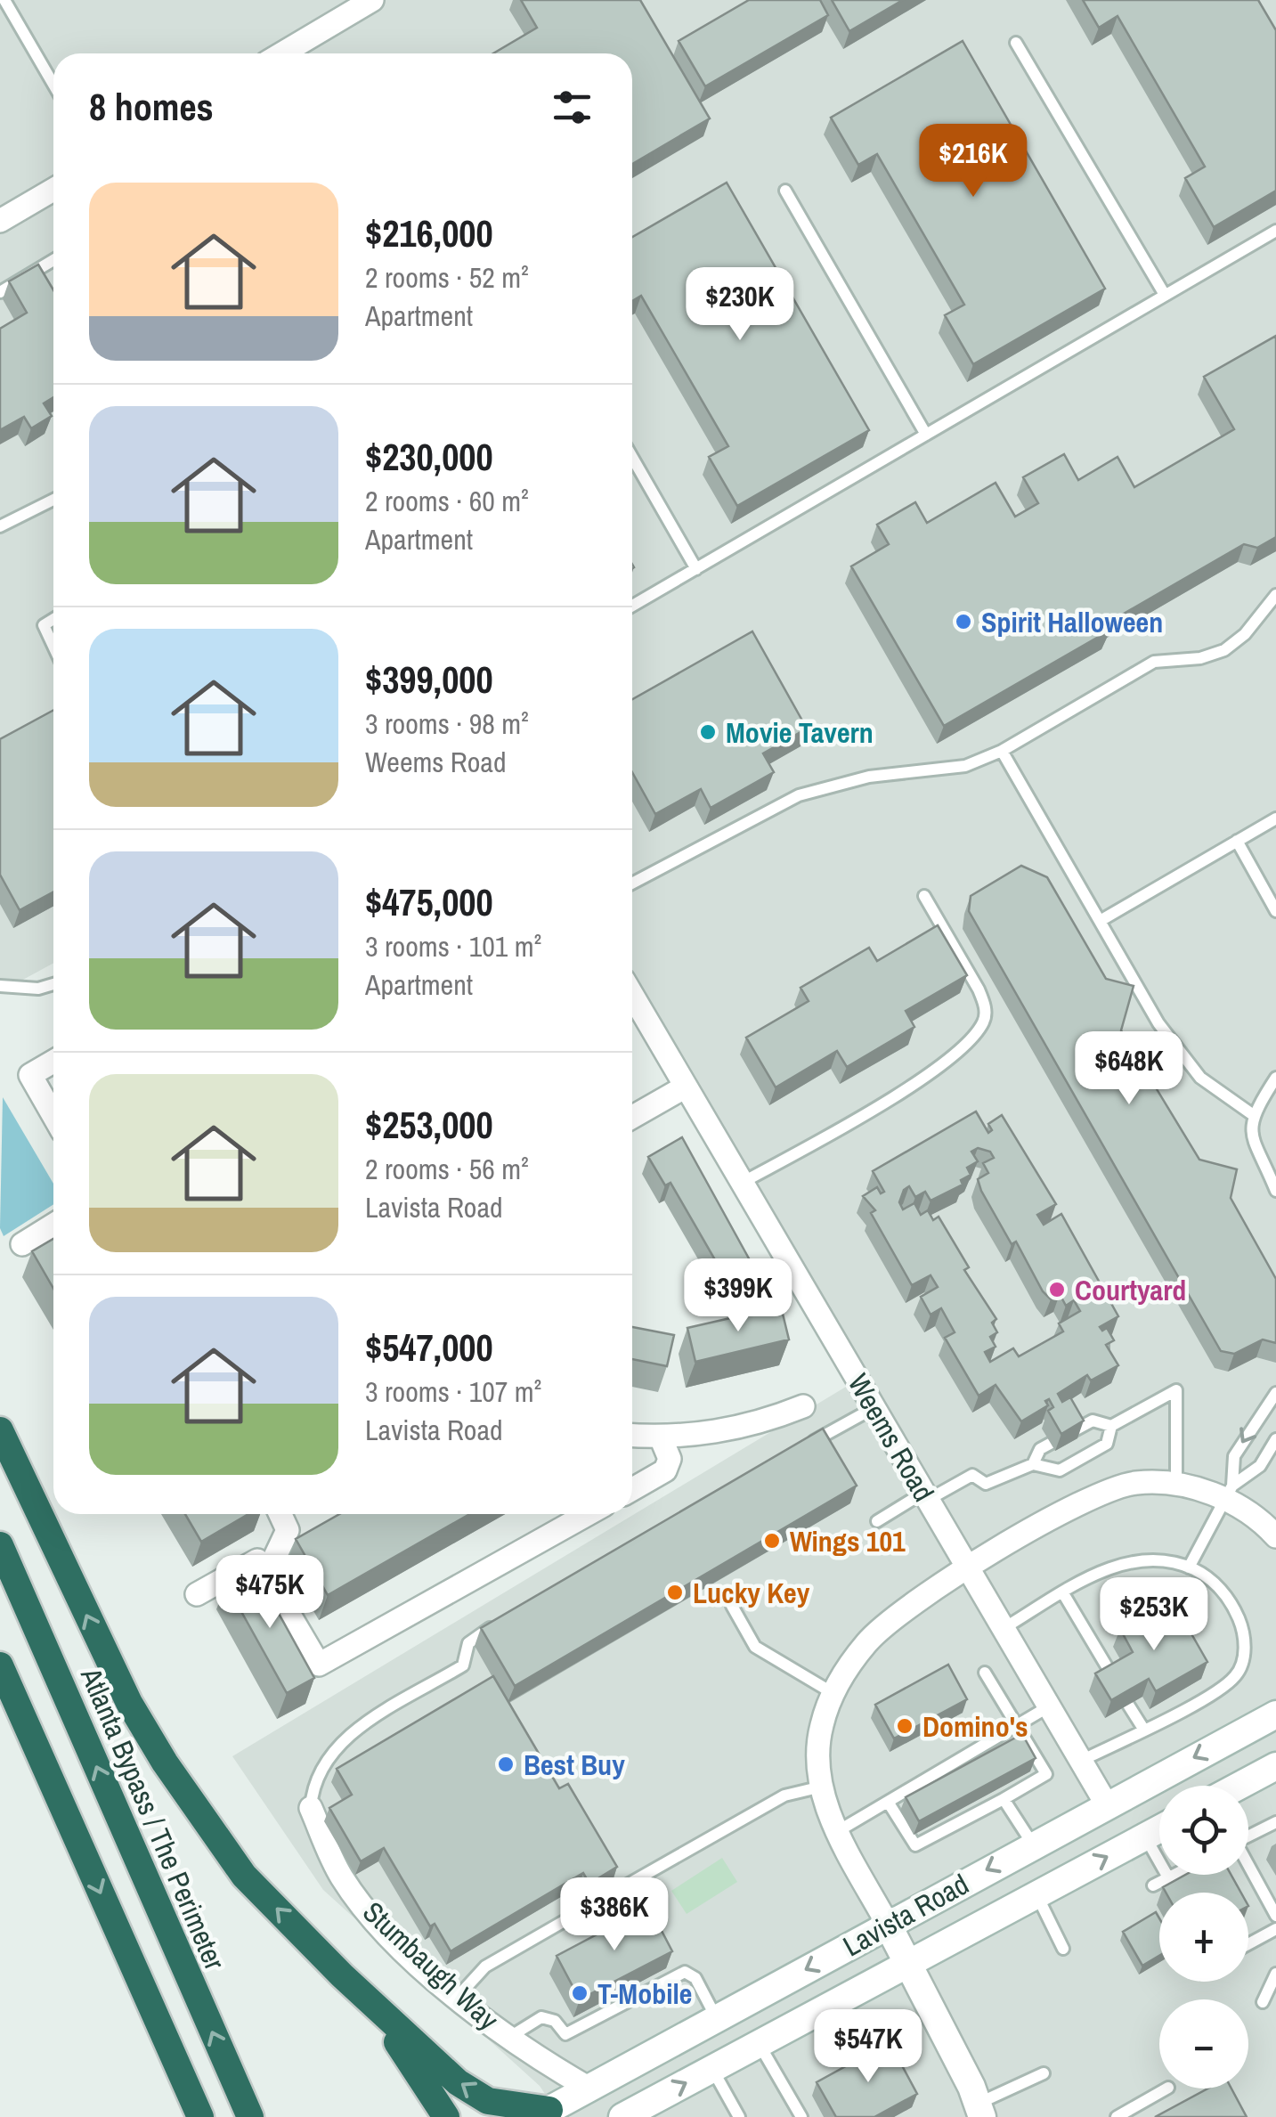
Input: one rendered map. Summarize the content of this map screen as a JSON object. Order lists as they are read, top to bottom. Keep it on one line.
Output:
{"streets":{"highway":["Atlanta Bypass / The Perimeter"],"main road":["Lavista Road"],"street":["Weems Road","Stumbaugh Way"]},"crossings":[["Weems Road","Lavista Road"],["Lavista Road","Stumbaugh Way"]],"places":["Spirit Halloween","Movie Tavern","Courtyard","Wings 101","Lucky Key","Domino's","Best Buy","T-Mobile"],"page":{"heading":"8 homes","price":["$216K","$230K","$648K","$399K","$475K","$253K","$386K","$547K"],"list":[{"name":"$216,000","note":"2 rooms · 52 m² · Apartment"},{"name":"$230,000","note":"2 rooms · 60 m² · Apartment"},{"name":"$399,000","note":"3 rooms · 98 m² · Weems Road"},{"name":"$475,000","note":"3 rooms · 101 m² · Apartment"},{"name":"$253,000","note":"2 rooms · 56 m² · Lavista Road"},{"name":"$547,000","note":"3 rooms · 107 m² · Lavista Road"}],"map_buttons":["+","−"]}}
